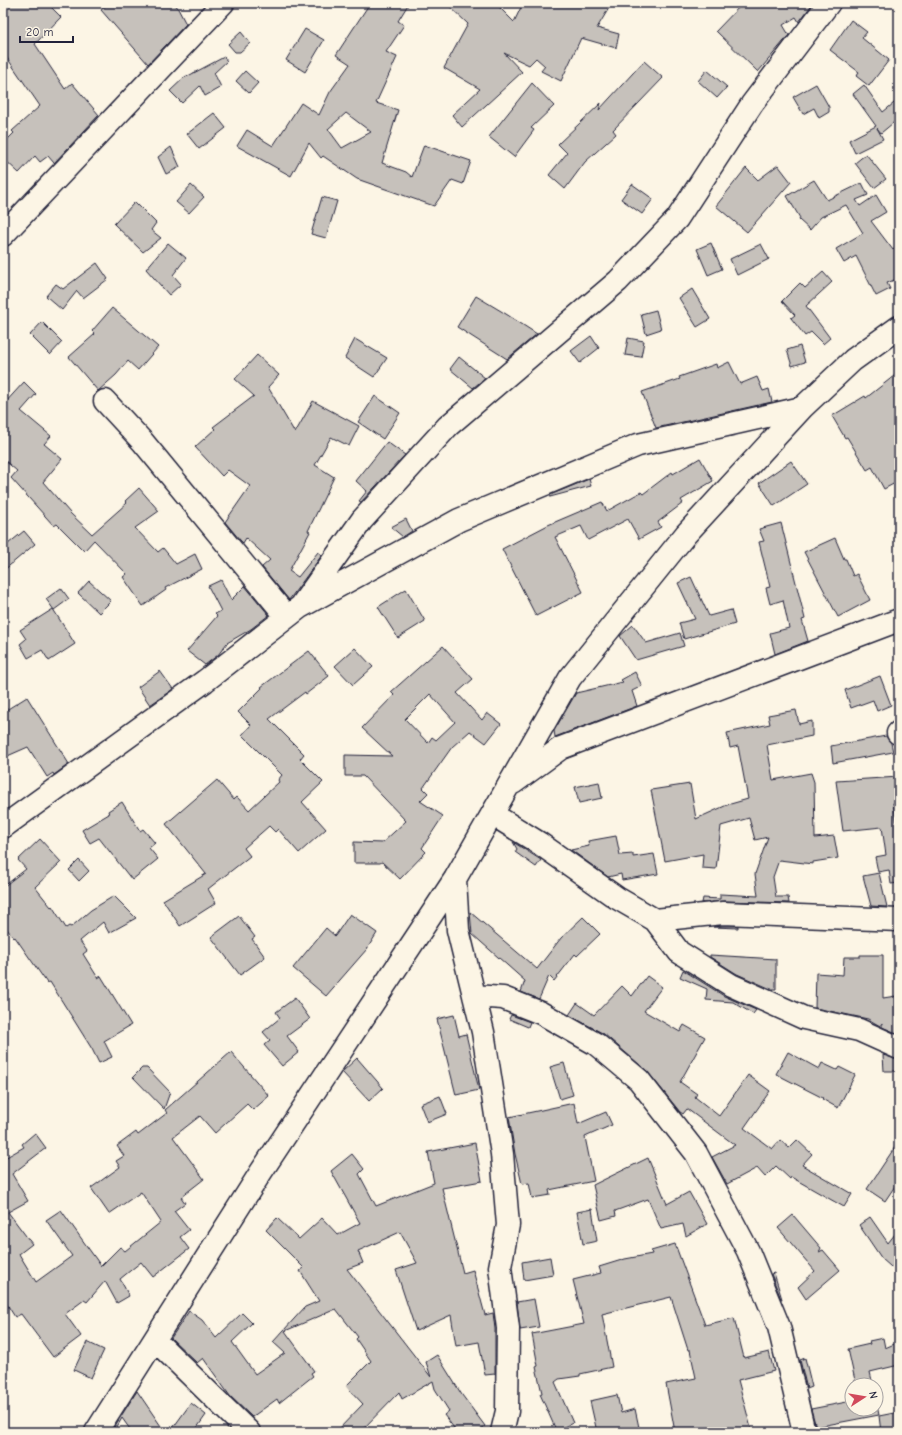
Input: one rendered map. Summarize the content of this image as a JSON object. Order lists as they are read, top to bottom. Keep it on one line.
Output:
{"scale_bar":"20 m","north":"right"}
